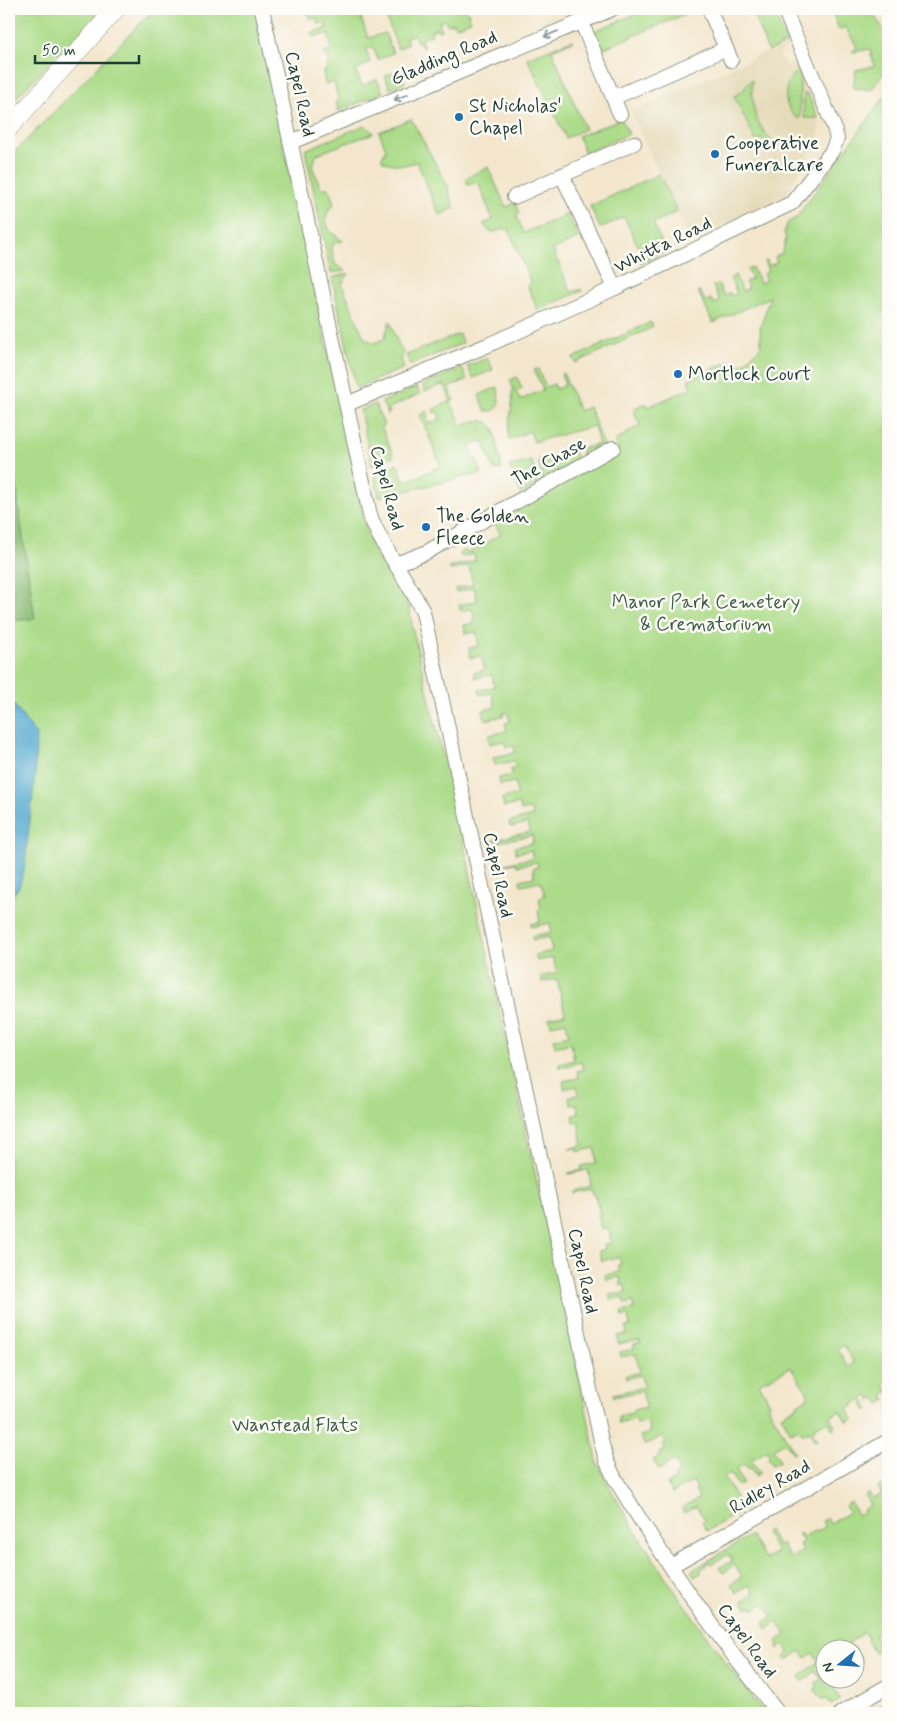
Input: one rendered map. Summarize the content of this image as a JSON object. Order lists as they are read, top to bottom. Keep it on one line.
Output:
{"streets":{"street":["Gladding Road","Capel Road","Whitta Road","The Chase","Ridley Road"]},"crossings":[["Gladding Road","Capel Road"],["Capel Road","Whitta Road"],["Capel Road","The Chase"],["Capel Road","Ridley Road"]],"one_way":["Gladding Road"],"parks":["Manor Park Cemetery & Crematorium","Wanstead Flats"],"places":["St Nicholas' Chapel","Cooperative Funeralcare","Mortlock Court","The Golden Fleece"],"scale_bar":"50 m","north":"left"}
